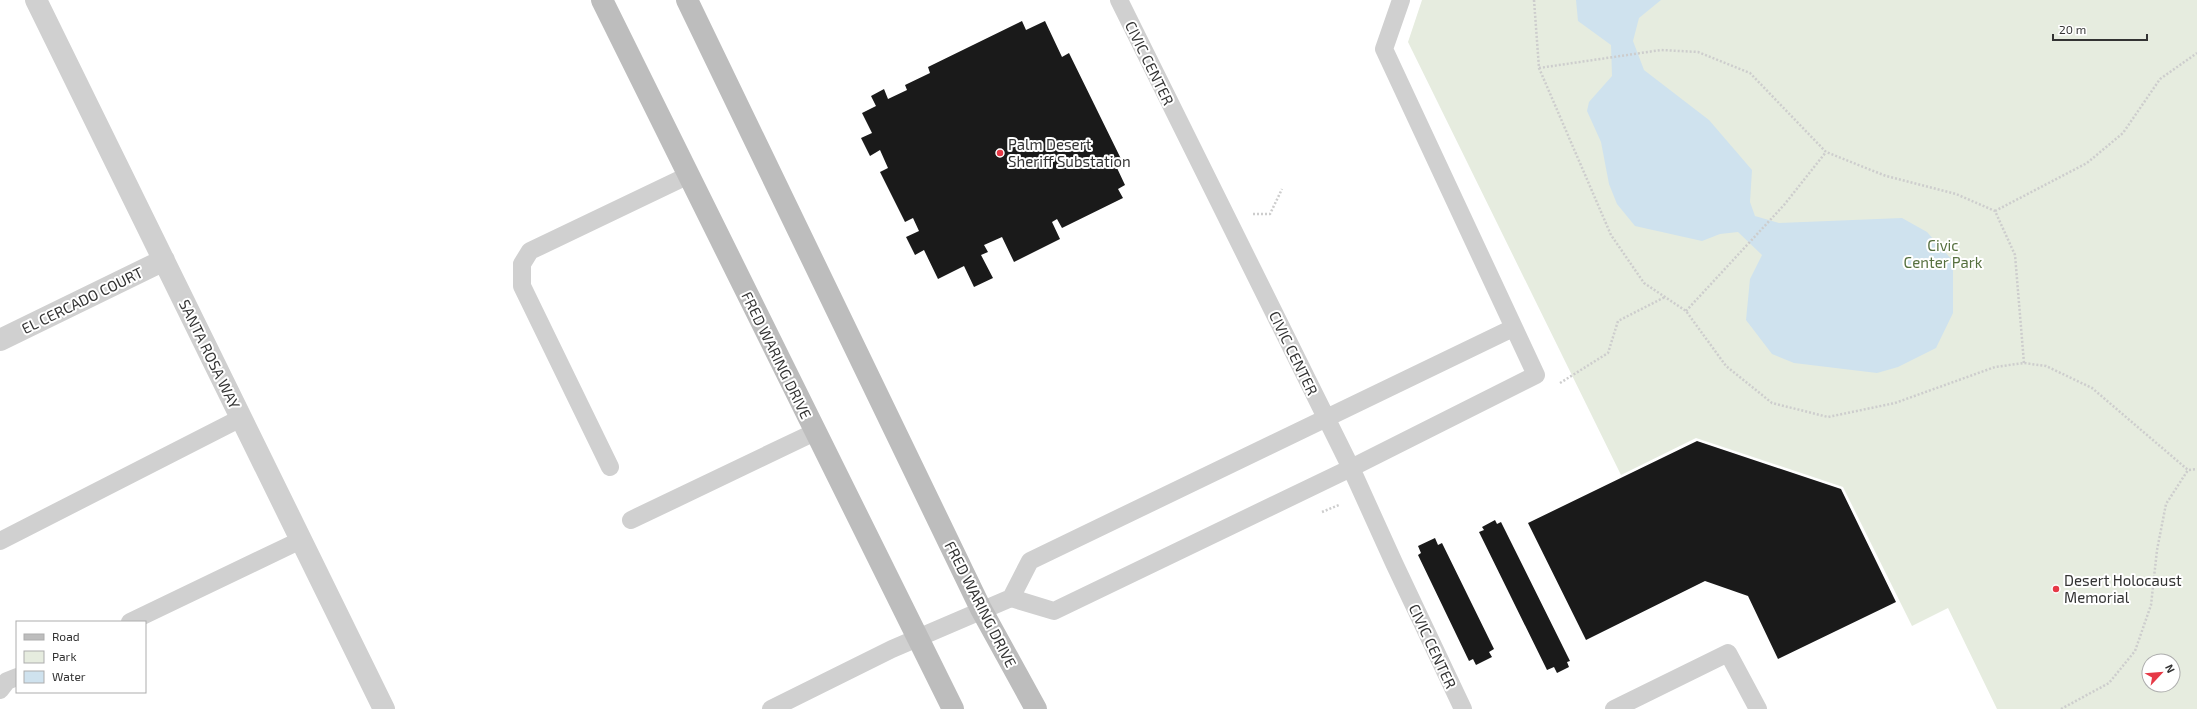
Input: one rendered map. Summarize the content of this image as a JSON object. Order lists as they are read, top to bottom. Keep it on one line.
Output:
{"streets":{"main road":["FRED WARING DRIVE"],"street":["EL CERCADO COURT","SANTA ROSA WAY"],"lane":["CIVIC CENTER"]},"crossings":[["EL CERCADO COURT","SANTA ROSA WAY"]],"parks":["Civic Center Park"],"places":["Palm Desert Sheriff Substation","Desert Holocaust Memorial"],"legend":["Road","Park","Water"],"scale_bar":"20 m","north":"top right"}
